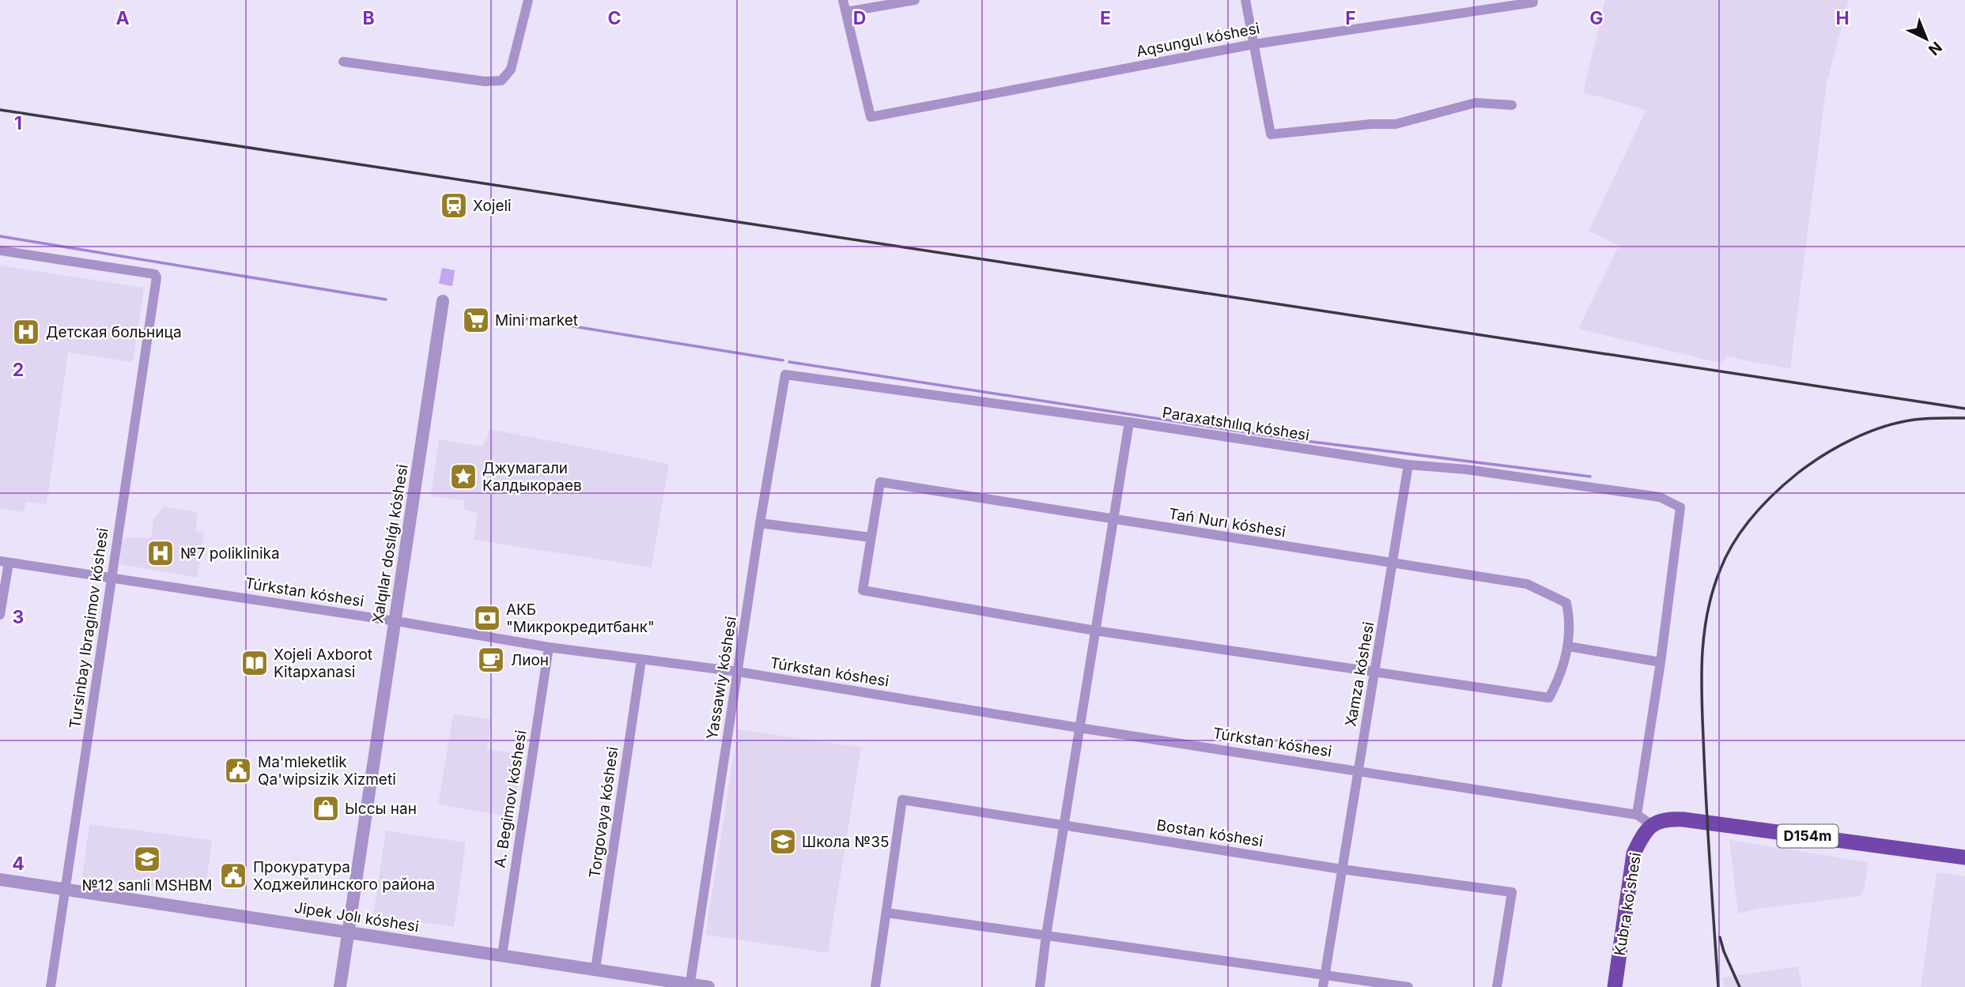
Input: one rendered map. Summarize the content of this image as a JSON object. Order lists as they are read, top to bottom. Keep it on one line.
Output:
{"streets":{"main road":["D154m","Kubra ko'shesi"],"street":["Aqsungul kóshesi","Paraxatshılıq kóshesi","Tań Nurı kóshesi","Xalqılar doslıǵı kóshesi","Túrkstan kóshesi","Tursinbay Ibragimov kóshesi","Xamza kóshesi","Yassawiy kóshesi","A. Begimov kóshesi","Torgovaya kóshesi","Bostan kóshesi","Jipek Jolı kóshesi"]},"crossings":[["Paraxatshılıq kóshesi","Xamza kóshesi"],["Paraxatshılıq kóshesi","Yassawiy kóshesi"],["Tań Nurı kóshesi","Xamza kóshesi"],["Xalqılar doslıǵı kóshesi","Túrkstan kóshesi"],["Xalqılar doslıǵı kóshesi","Jipek Jolı kóshesi"],["Túrkstan kóshesi","Tursinbay Ibragimov kóshesi"],["Túrkstan kóshesi","Xamza kóshesi"],["Túrkstan kóshesi","Yassawiy kóshesi"],["Túrkstan kóshesi","A. Begimov kóshesi"],["Túrkstan kóshesi","Torgovaya kóshesi"],["Túrkstan kóshesi","D154m"],["Túrkstan kóshesi","Kubra ko'shesi"],["Tursinbay Ibragimov kóshesi","Jipek Jolı kóshesi"],["Xamza kóshesi","Bostan kóshesi"],["Yassawiy kóshesi","Jipek Jolı kóshesi"],["A. Begimov kóshesi","Jipek Jolı kóshesi"],["Torgovaya kóshesi","Jipek Jolı kóshesi"],["D154m","Kubra ko'shesi"]],"places":{"station":["Xojeli"],"supermarket":["Mini market"],"hospital":["Детская больница","№7 poliklinika"],"place":["Джумагали Калдыкораев"],"bank":["АКБ \"Микрокредитбанк\""],"cafe":["Лион"],"library":["Xojeli Axborot Kitapxanasi"],"public building":["Ma'mleketlik Qa'wipsizik Xizmeti","Прокуратура Ходжейлинского района"],"shop":["Ыссы нан"],"school or university":["Школа №35","№12 sanli MSHBM"]},"north":"bottom right","grid":{"columns":["A","B","C","D","E","F","G","H"],"rows":["1","2","3","4"]}}
